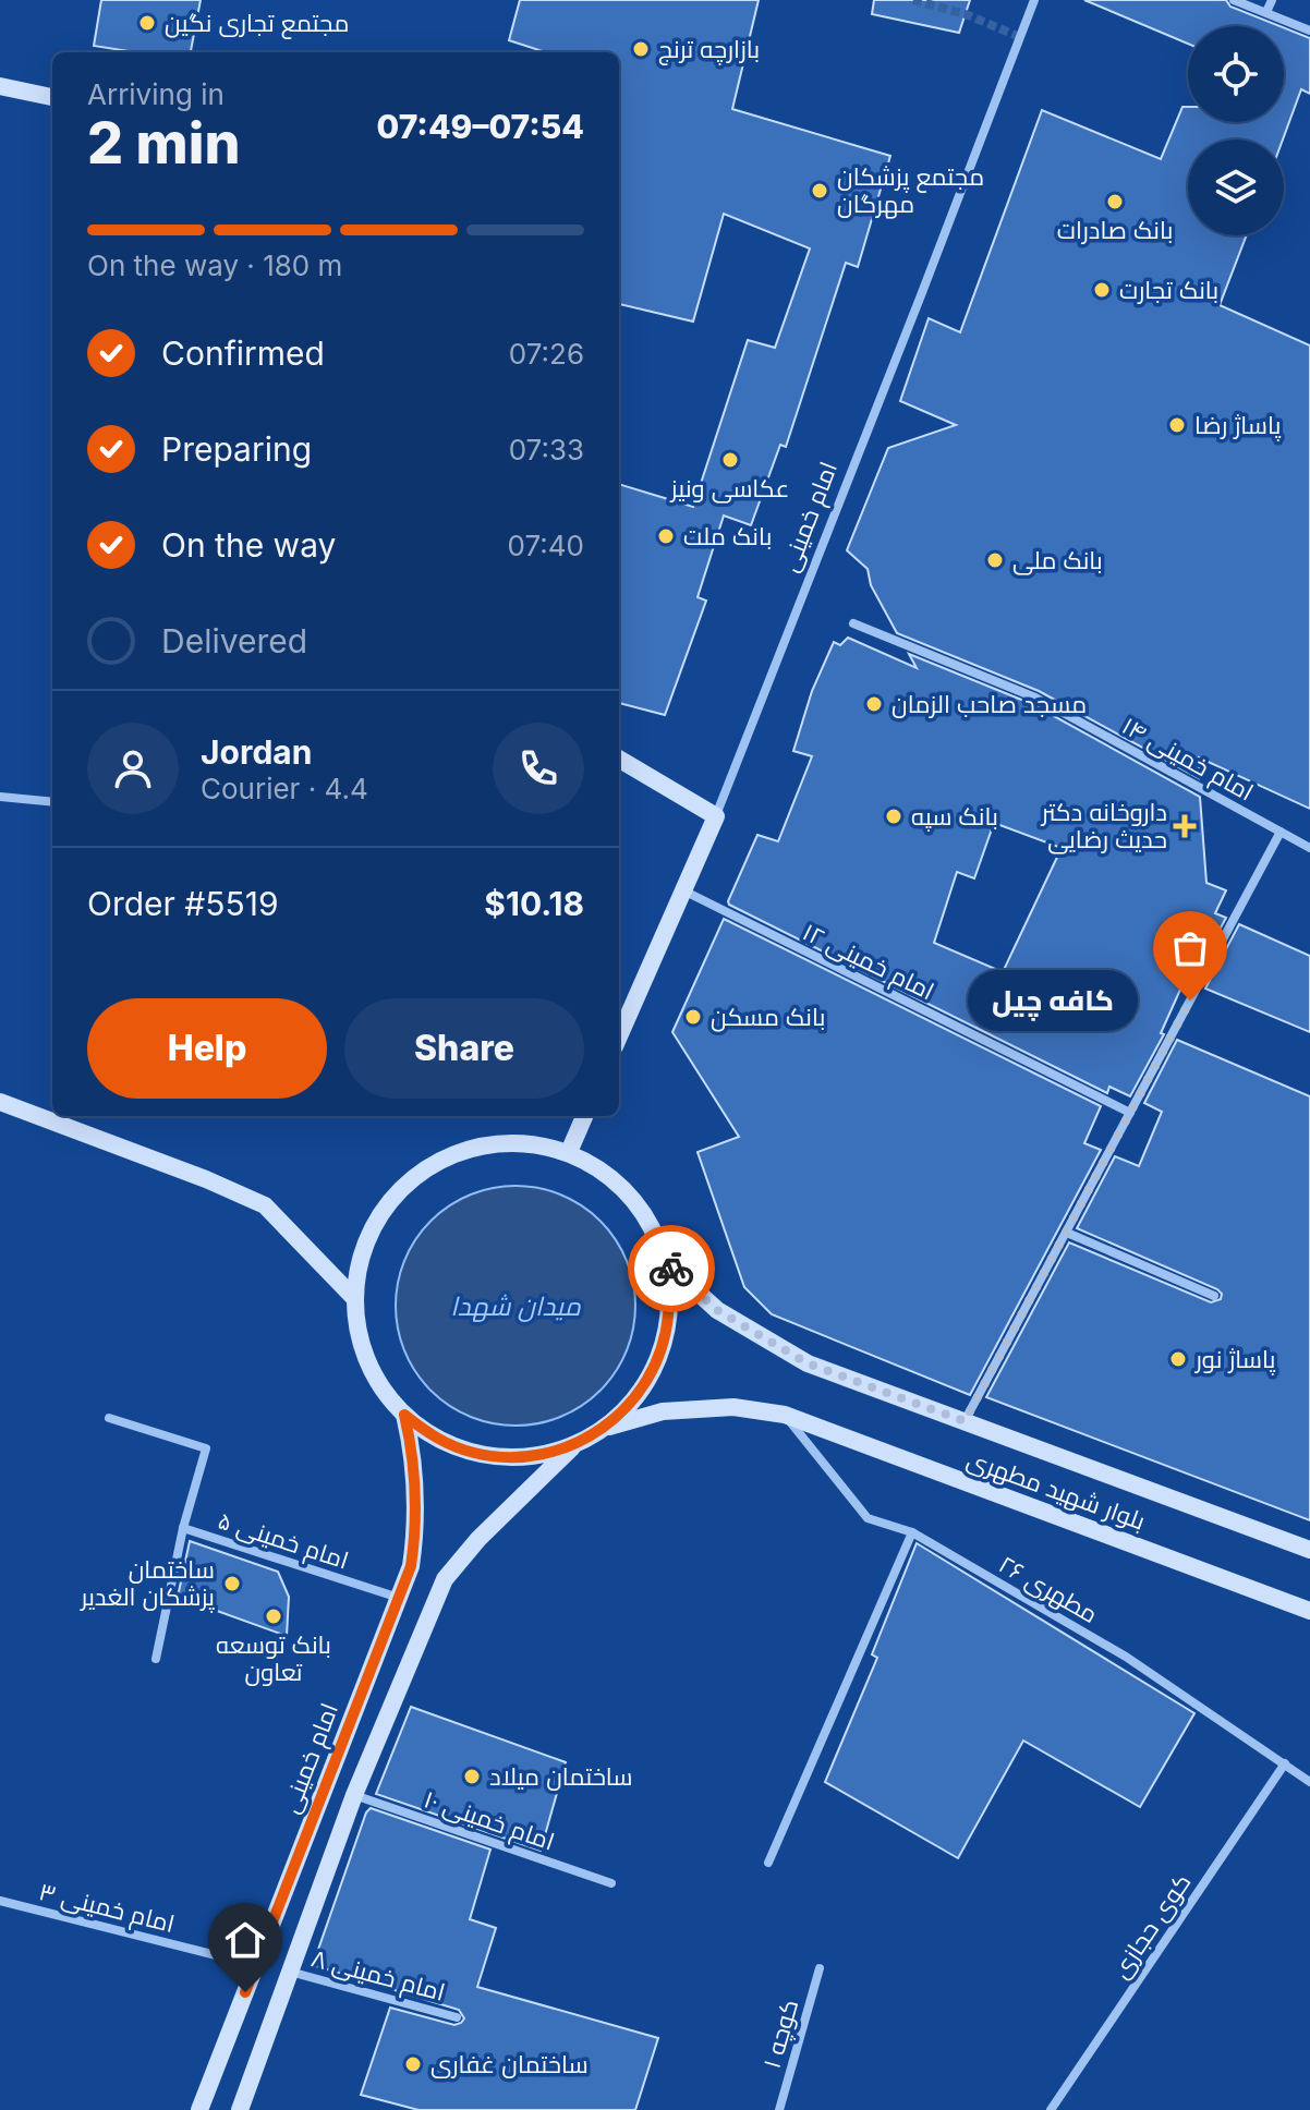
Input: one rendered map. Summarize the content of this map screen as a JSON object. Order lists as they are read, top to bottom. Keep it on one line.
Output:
{"streets":{"main road":["امام خمینی","بلوار شهید مطهری"],"street":["امام خمینی ۱۴","امام خمینی ۱۲","امام خمینی ۵","مطهری ۲۶","امام خمینی ۱۰","امام خمینی ۳","کوی حجازی","امام خمینی ۸","کوچه ۱"]},"crossings":[["امام خمینی","امام خمینی ۱۲"],["امام خمینی","امام خمینی ۵"],["امام خمینی","امام خمینی ۳"],["بلوار شهید مطهری","مطهری ۲۶"],["مطهری ۲۶","کوی حجازی"]],"water":["میدان شهدا"],"places":{"other":["مجتمع تجاری نگین","بازارچه ترنج","مجتمع پزشكان مهرگان","بانک صادرات","بانک تجارت","پاساژ رضا","عکاسی ونیز","بانک ملت","بانک ملی","مسجد صاحب الزمان","بانک سپه","کافه چیل","بانک مسکن","پاساژ نور","ساختمان پزشکان الغدیر","بانک توسعه تعاون","ساختمان میلاد","ساختمان غفاری"],"health":["داروخانه دکتر حدیث رضایی"]},"page":{"heading":["2 min","Arriving in","07:49–07:54"],"panel":["Jordan","Courier · 4.4","Order #5519","$10.18"],"bar":"On the way · 180 m","list":[["Confirmed","07:26"],["Preparing","07:33"],["On the way","07:40"],"Delivered"],"bubble":"کافه چیل","buttons":["Help","Share"]}}
